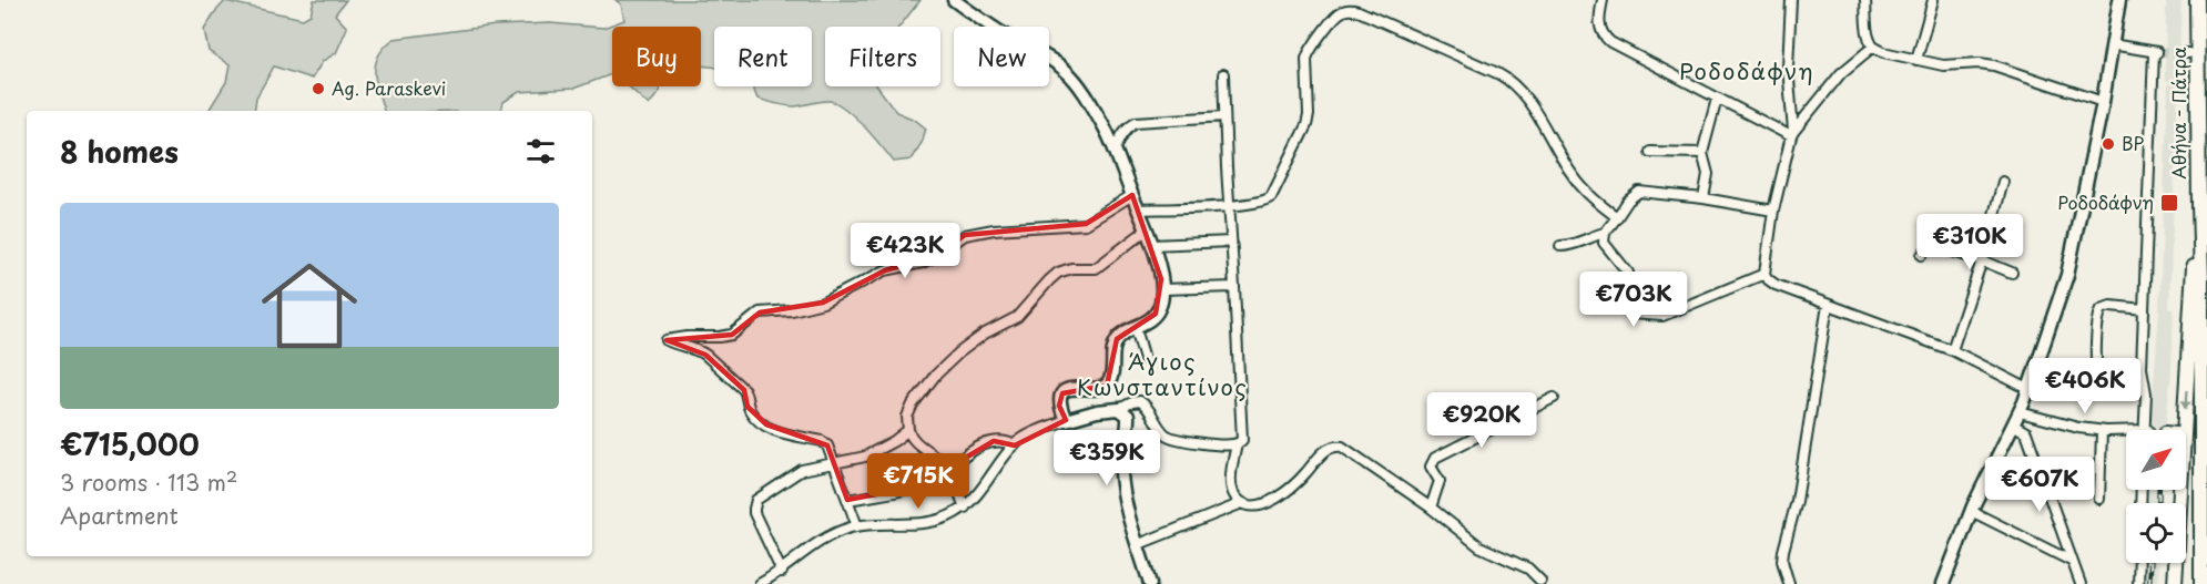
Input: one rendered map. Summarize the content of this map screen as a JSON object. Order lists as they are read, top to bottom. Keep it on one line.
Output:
{"streets":{"highway":["Αθήνα - Πάτρα"]},"districts":["Ροδοδάφνη","Άγιος Κωνσταντίνος"],"places":{"other":["Ag. Paraskevi","BP"],"transit":["Ροδοδάφνη"]},"north":"top right","page":{"chip":["Buy","Rent","Filters","New"],"heading":"8 homes","list":[{"name":"€715,000","note":"3 rooms · 113 m² · Apartment"}],"price":["€310K","€423K","€703K","€406K","€920K","€359K","€715K","€607K"]}}
